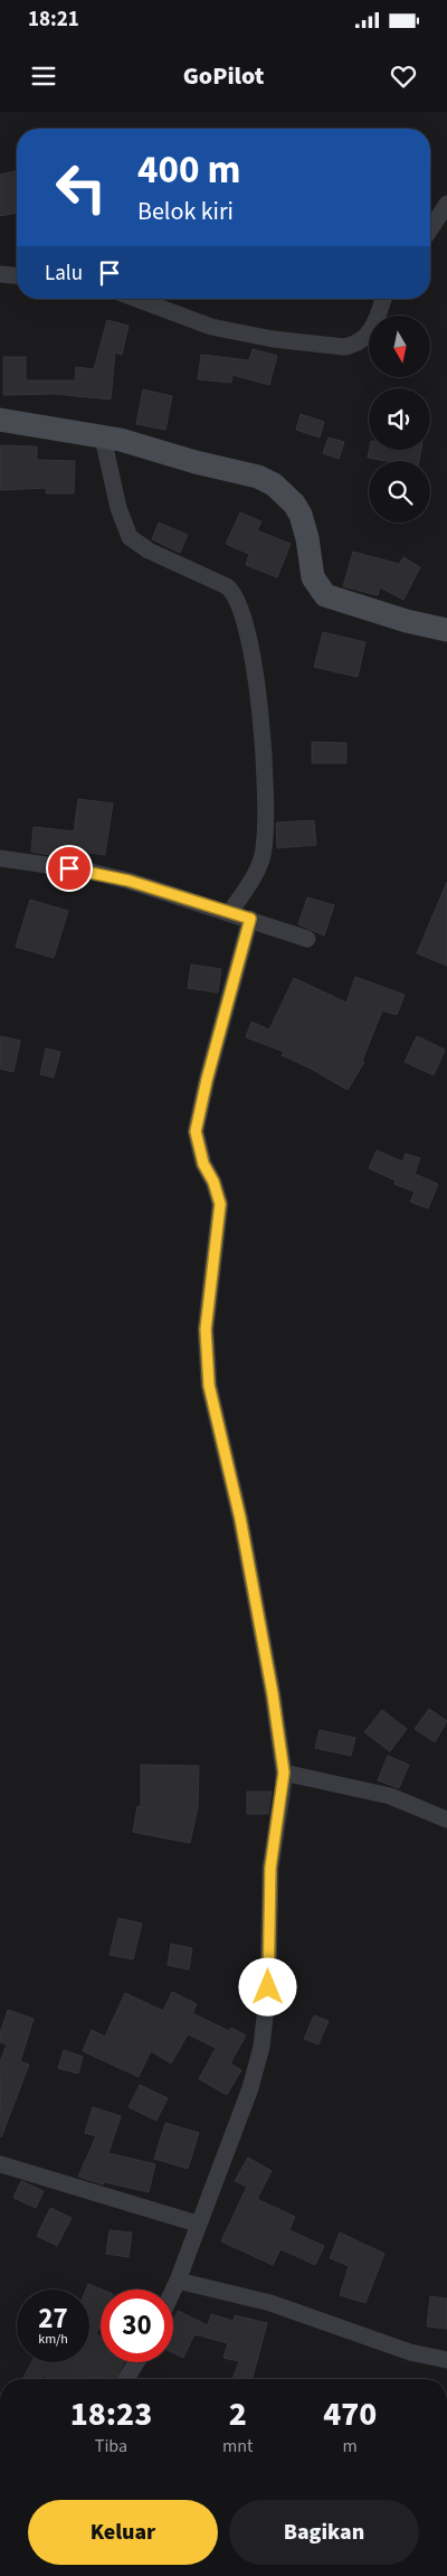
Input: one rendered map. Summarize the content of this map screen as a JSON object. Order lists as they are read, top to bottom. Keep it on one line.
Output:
{"north":"bottom","page":{"status":"18:21","header":"GoPilot","turn":["400 m","Belok kiri"],"then":"Lalu","speed":"27 km/h","limit":"30","eta":["18:23","Tiba","2","mnt","470","m"],"buttons":["Keluar","Bagikan"]}}
